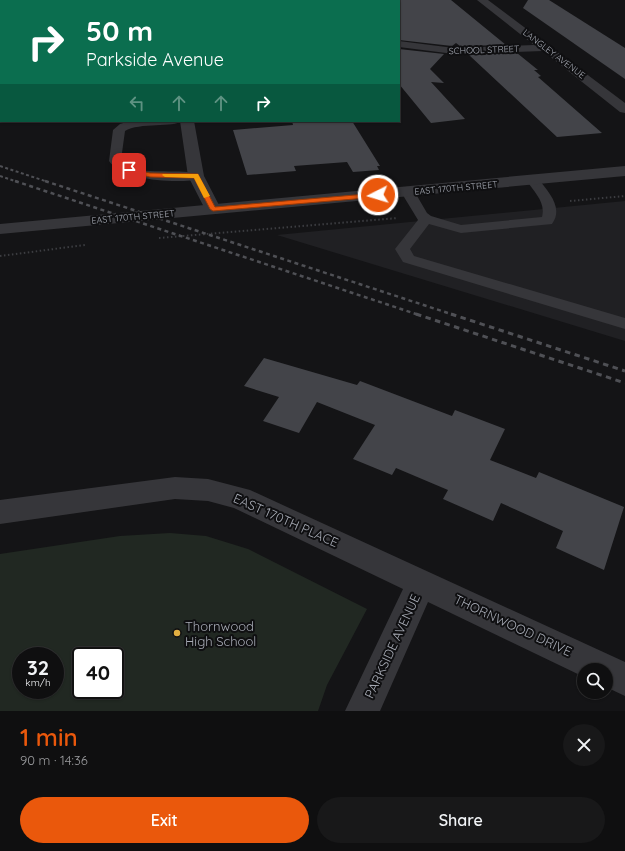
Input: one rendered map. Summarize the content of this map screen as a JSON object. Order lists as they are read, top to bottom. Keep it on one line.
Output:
{"streets":{"street":["SCHOOL STREET","LANGLEY AVENUE","EAST 170TH STREET","EAST 170TH PLACE","THORNWOOD DRIVE","PARKSIDE AVENUE"]},"crossings":[["SCHOOL STREET","LANGLEY AVENUE"],["EAST 170TH PLACE","THORNWOOD DRIVE"],["EAST 170TH PLACE","PARKSIDE AVENUE"],["THORNWOOD DRIVE","PARKSIDE AVENUE"]],"places":["Thornwood High School"],"page":{"turn":["50 m","Parkside Avenue"],"speed":"32 km/h","limit":"40","heading":["1 min","90 m · 14:36"],"buttons":["Exit","Share"]}}
